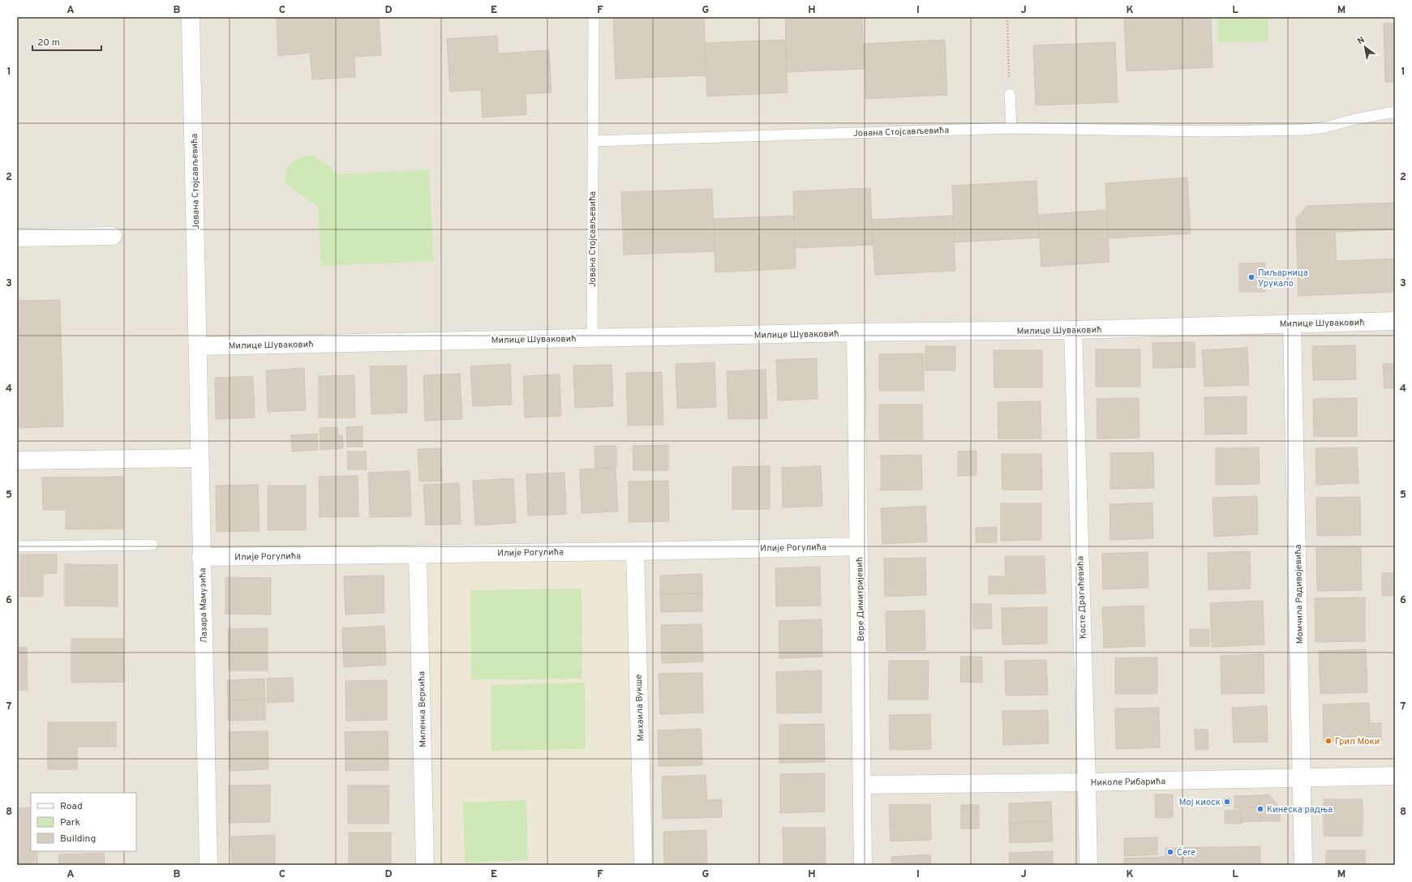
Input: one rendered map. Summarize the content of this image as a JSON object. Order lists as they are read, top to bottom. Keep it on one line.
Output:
{"streets":{"street":["Јована Стојсављевића","Милице Шуваковић","Илије Рогулића","Момчила Радивојевића","Косте Драгићевића","Вере Димитријевић","Лазара Мамузића","Михаила Вукше","Миленка Веркића","Николе Рибарића"]},"crossings":[["Јована Стојсављевића","Милице Шуваковић"],["Јована Стојсављевића","Лазара Мамузића"],["Милице Шуваковић","Момчила Радивојевића"],["Милице Шуваковић","Косте Драгићевића"],["Милице Шуваковић","Вере Димитријевић"],["Милице Шуваковић","Лазара Мамузића"],["Илије Рогулића","Вере Димитријевић"],["Илије Рогулића","Лазара Мамузића"],["Илије Рогулића","Михаила Вукше"],["Илије Рогулића","Миленка Веркића"],["Момчила Радивојевића","Николе Рибарића"],["Косте Драгићевића","Николе Рибарића"],["Вере Димитријевић","Николе Рибарића"]],"places":["Пиљарница Урукало","Грил Моки","Мој киоск","Кинеска радња","Ćere"],"legend":["Road","Park","Building"],"scale_bar":"20 m","north":"top left","grid":{"columns":["A","B","C","D","E","F","G","H","I","J","K","L","M"],"rows":["1","2","3","4","5","6","7","8"]}}
